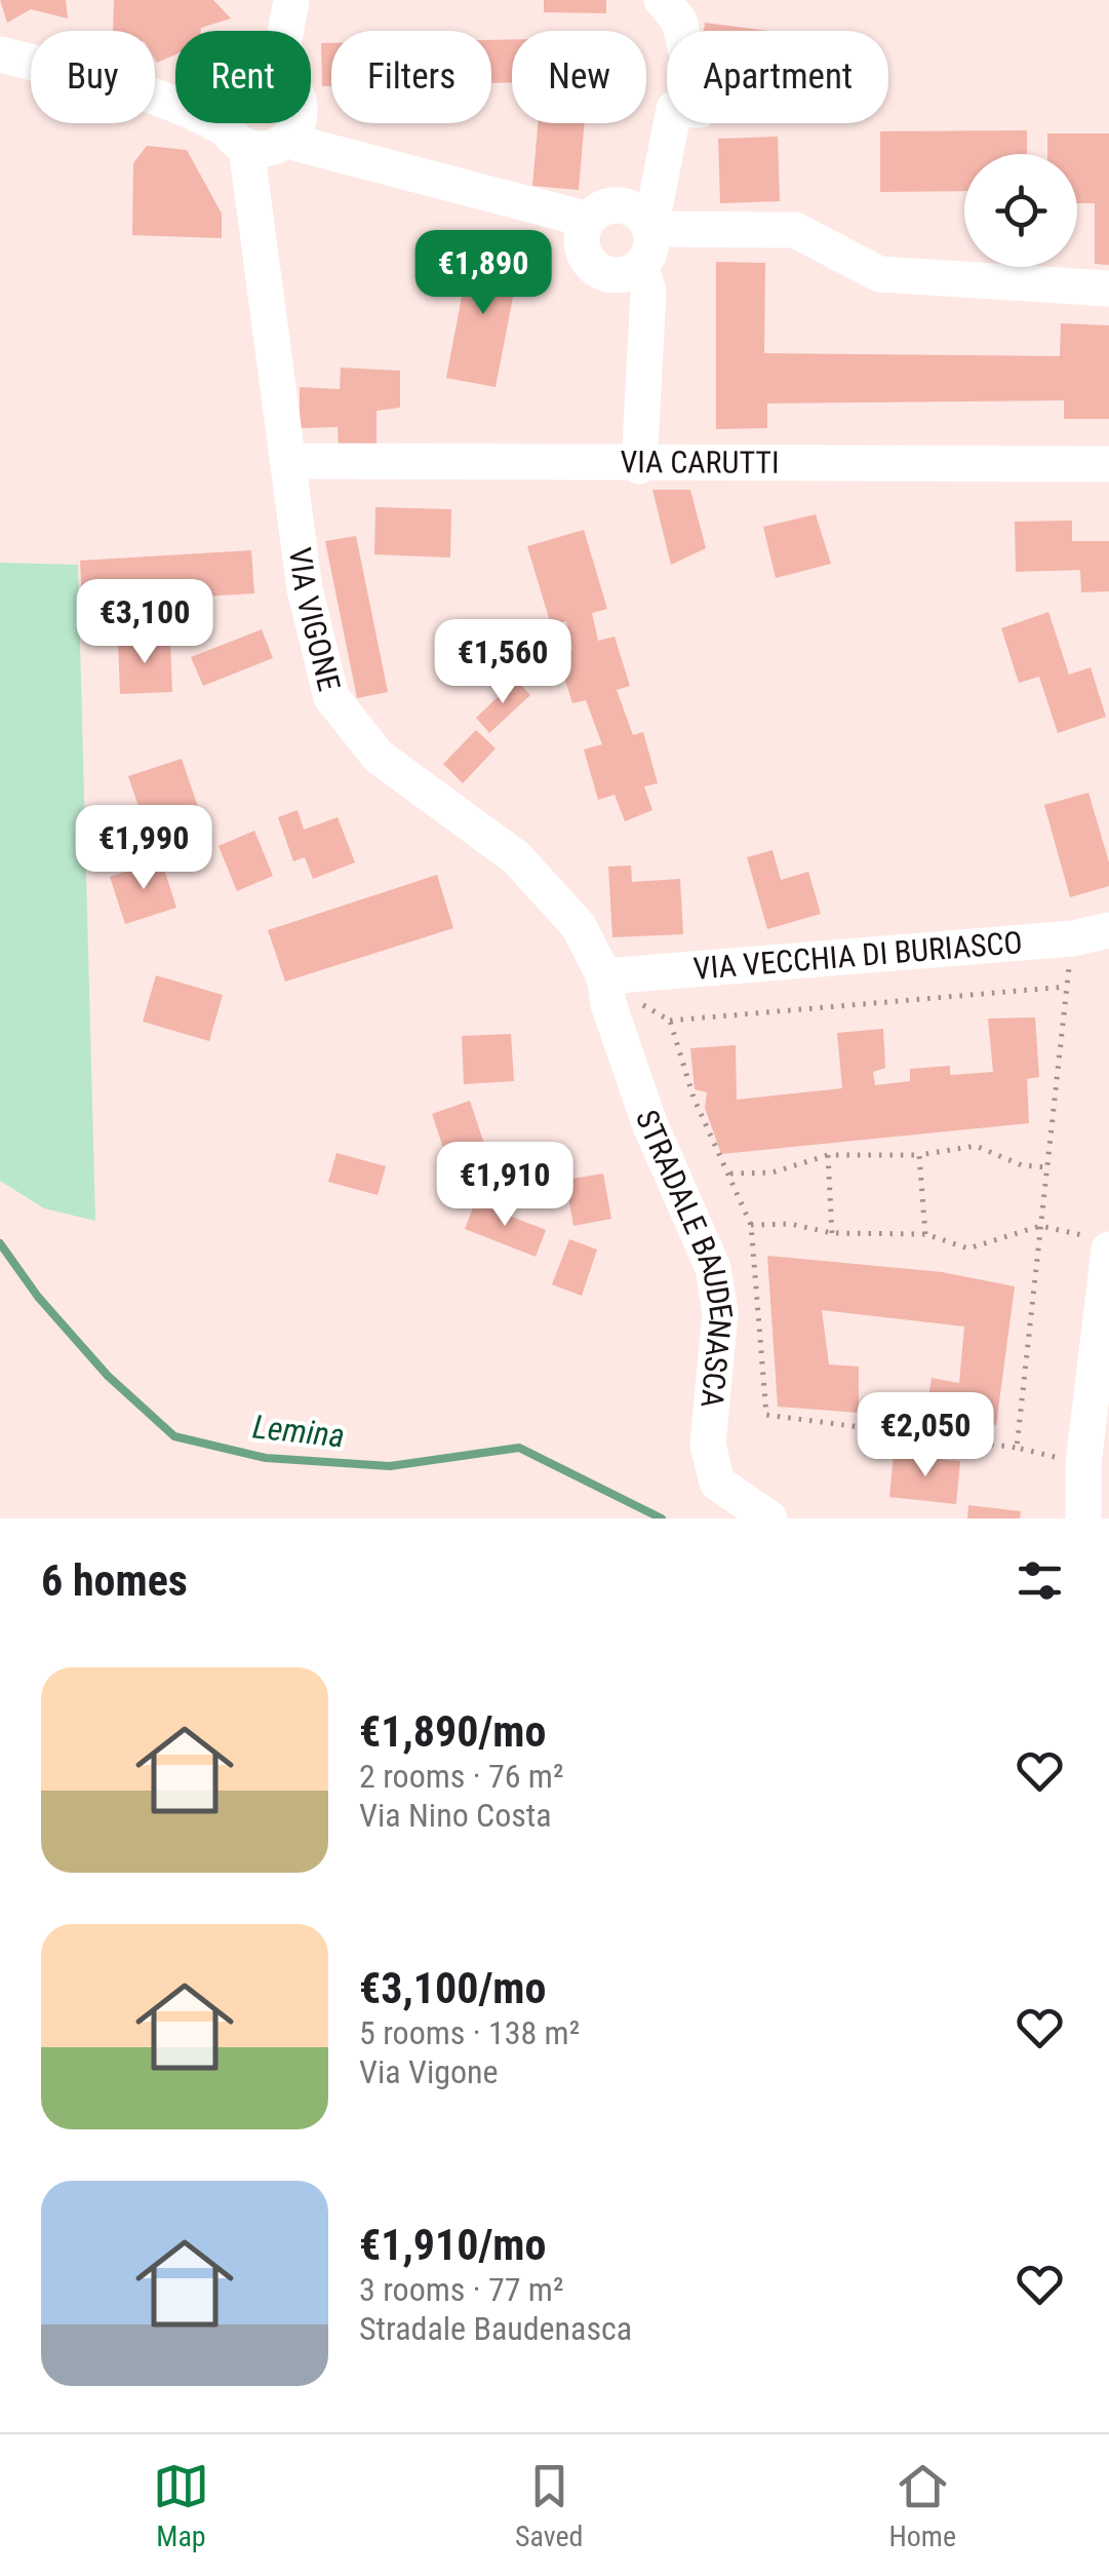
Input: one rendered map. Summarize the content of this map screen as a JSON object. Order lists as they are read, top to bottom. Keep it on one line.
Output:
{"streets":{"street":["VIA CARUTTI","VIA VIGONE","VIA VECCHIA DI BURIASCO","STRADALE BAUDENASCA"]},"crossings":[["VIA CARUTTI","VIA VIGONE"],["VIA VIGONE","VIA VECCHIA DI BURIASCO"],["VIA VIGONE","STRADALE BAUDENASCA"],["VIA VECCHIA DI BURIASCO","STRADALE BAUDENASCA"]],"water":["Lemina"],"page":{"chip":["Buy","Rent","Filters","New","Apartment"],"price":["€1,890","€3,100","€1,560","€1,990","€1,910","€2,050"],"heading":"6 homes","list":[{"name":"€1,890/mo","note":"2 rooms · 76 m² · Via Nino Costa"},{"name":"€3,100/mo","note":"5 rooms · 138 m² · Via Vigone"},{"name":"€1,910/mo","note":"3 rooms · 77 m² · Stradale Baudenasca"}],"tabs":["Map","Saved","Home"]}}
